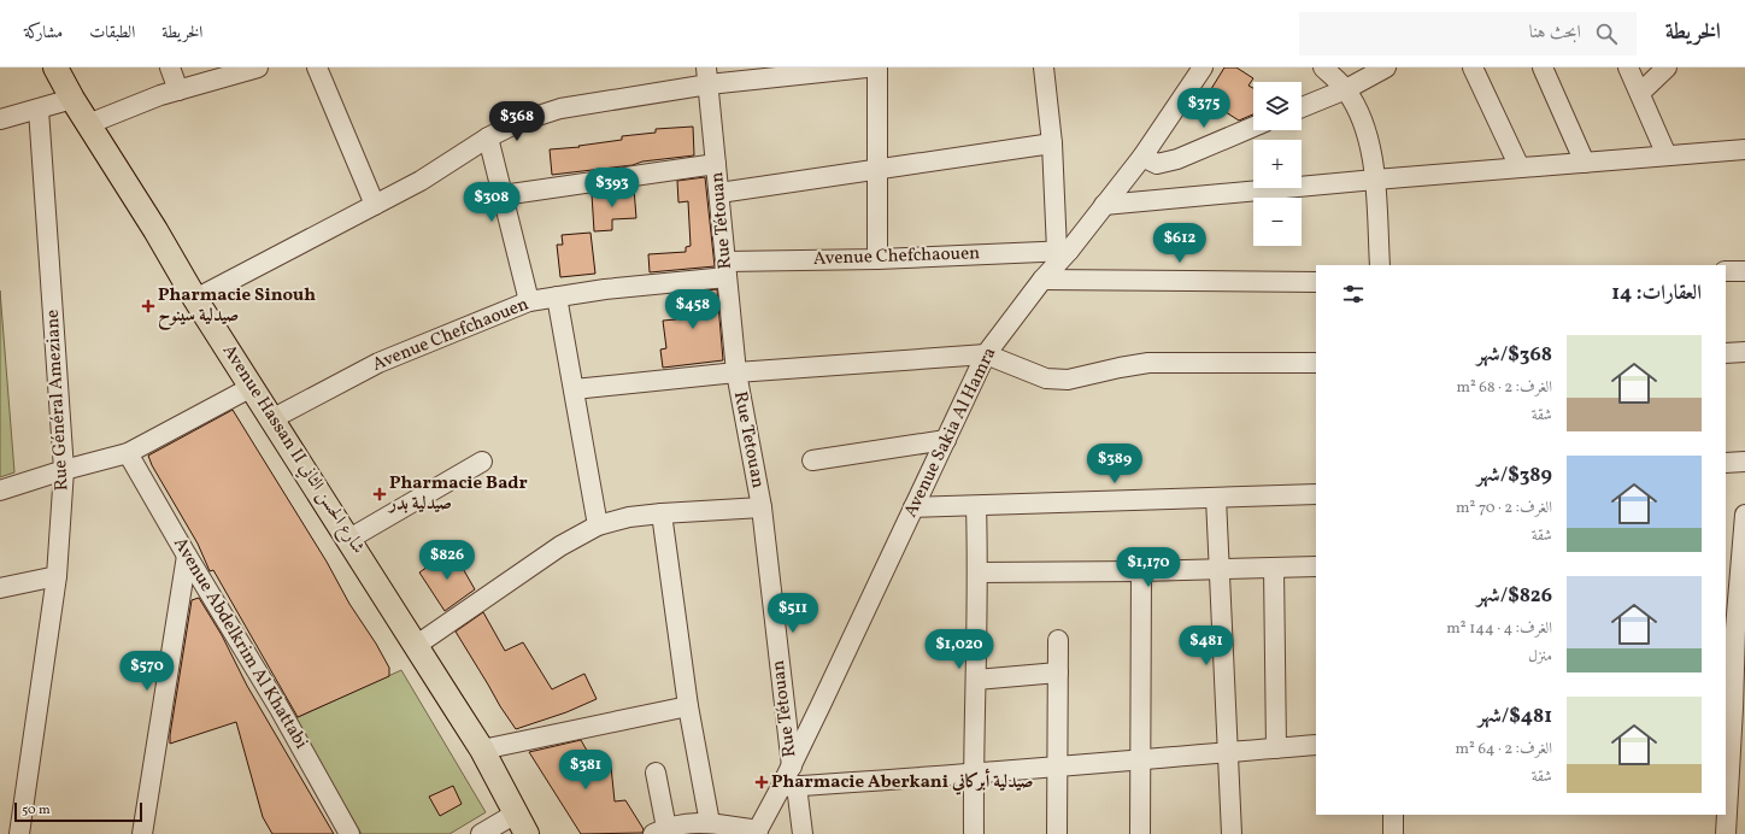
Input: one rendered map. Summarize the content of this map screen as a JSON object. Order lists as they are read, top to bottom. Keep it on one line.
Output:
{"streets":{"main road":["Avenue Hassan II شارع الحسن الثاني"],"street":["Rue Tétouan","Avenue Chefchaouen","Rue Général Ameziane","Avenue Sakia Al Hamra","Rue Tetouan","Avenue Abdelkrim Al Khattabi"]},"crossings":[["Rue Tétouan","Avenue Chefchaouen"],["Rue Tétouan","Avenue Sakia Al Hamra"],["Rue Tétouan","Rue Tetouan"],["Avenue Chefchaouen","Avenue Sakia Al Hamra"],["Avenue Chefchaouen","Avenue Hassan II شارع الحسن الثاني"]],"places":{"health":["Pharmacie Sinouh صيدلية سينوح","Pharmacie Badr صيدلية بدر","Pharmacie Aberkani صيدلية أبركاني"]},"scale_bar":"50 m","page":{"header":"الخريطة","search":"ابحث هنا","nav":["الخريطة","الطبقات","مشاركة"],"map_buttons":["+","−"],"price":["$375","$368","$393","$308","$612","$458","$389","$826","$1,170","$511","$481","$1,020","$570","$381"],"heading":"العقارات: 14","list":[{"name":"$368/شهر","note":"الغرف: 2 · 68 m² · شقة"},{"name":"$389/شهر","note":"الغرف: 2 · 70 m² · شقة"},{"name":"$826/شهر","note":"الغرف: 4 · 144 m² · منزل"},{"name":"$481/شهر","note":"الغرف: 2 · 64 m² · شقة"}],"scale":"50 m"}}
